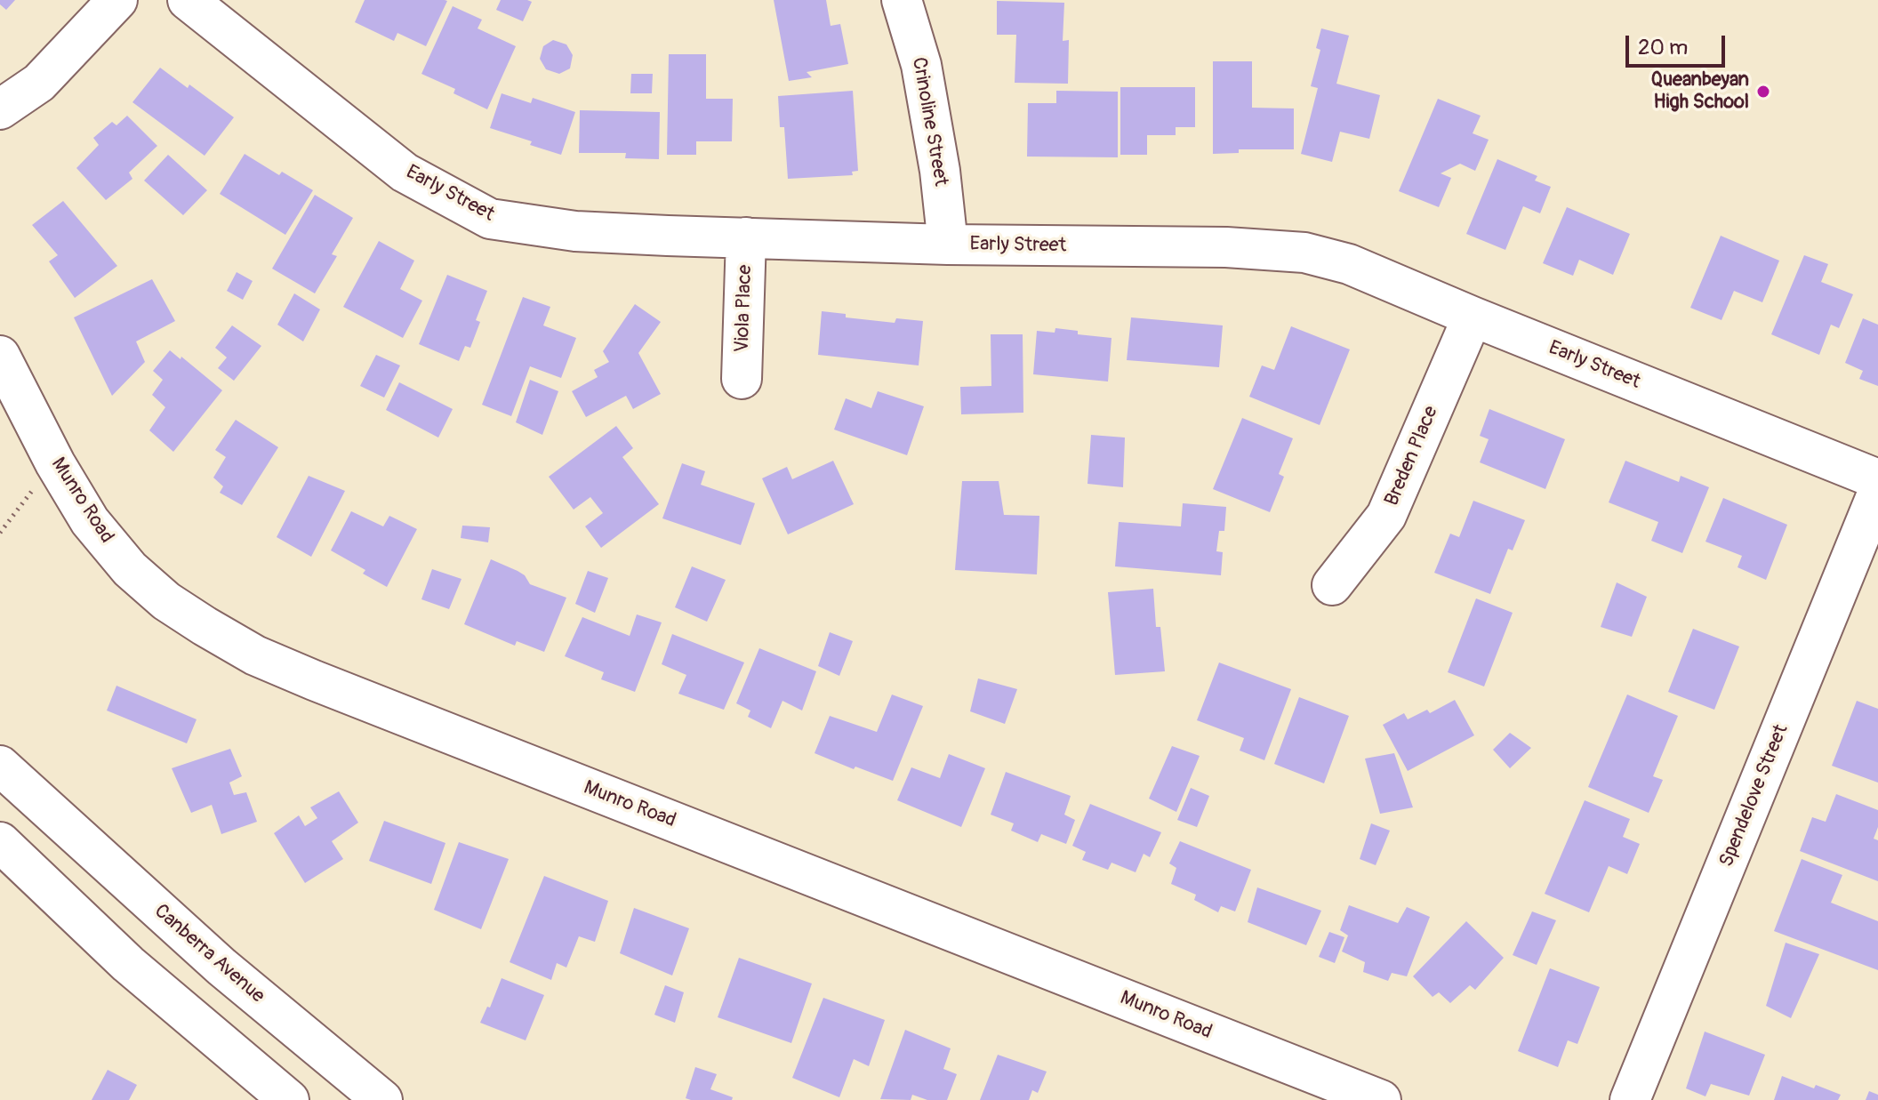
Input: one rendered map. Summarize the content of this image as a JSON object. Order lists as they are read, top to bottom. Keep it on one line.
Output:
{"streets":{"main road":["Crinoline Street","Early Street","Viola Place","Breden Place","Munro Road","Spendelove Street","Canberra Avenue"]},"crossings":[["Crinoline Street","Early Street"],["Early Street","Viola Place"],["Early Street","Breden Place"]],"places":["Queanbeyan High School"],"scale_bar":"20 m"}
